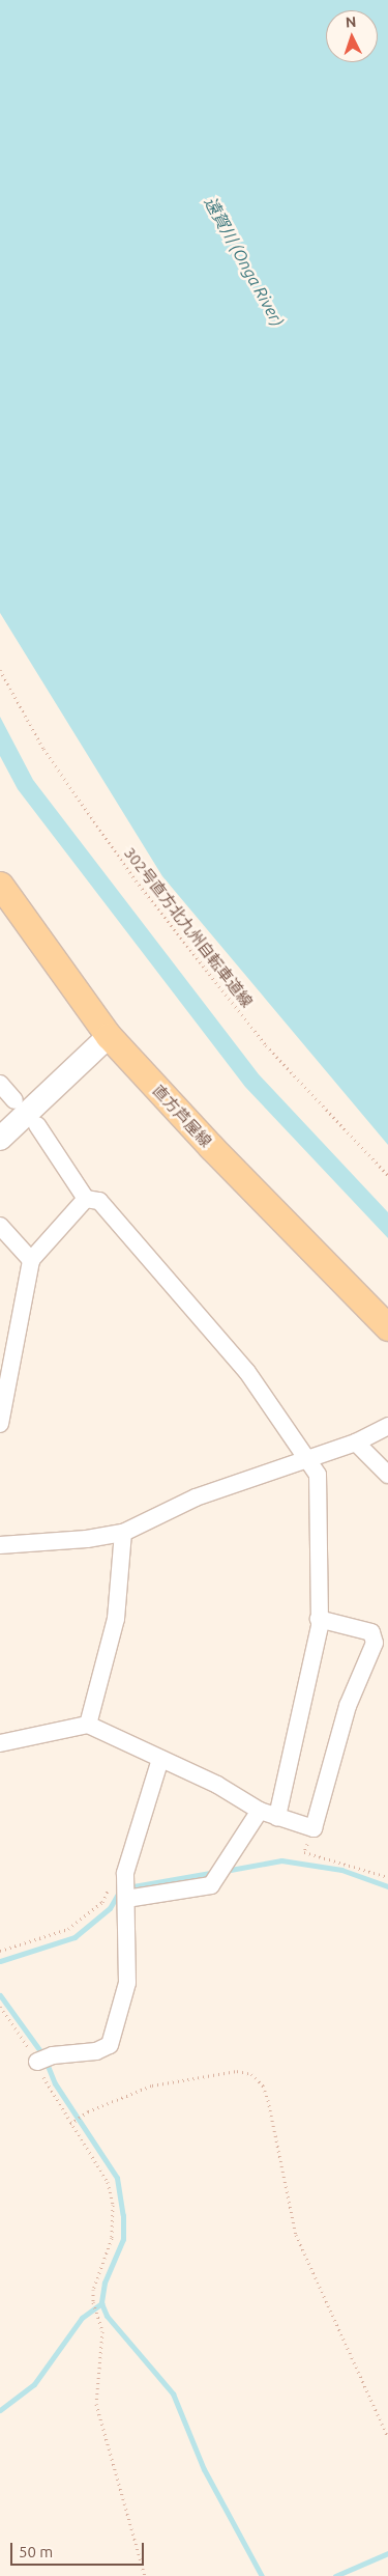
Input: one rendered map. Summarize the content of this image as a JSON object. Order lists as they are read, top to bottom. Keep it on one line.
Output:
{"streets":{"main road":["直方芦屋線"],"path":["302号直方北九州自転車道線"]},"water":["遠賀川 (Onga River)"],"scale_bar":"50 m","north":"top"}
